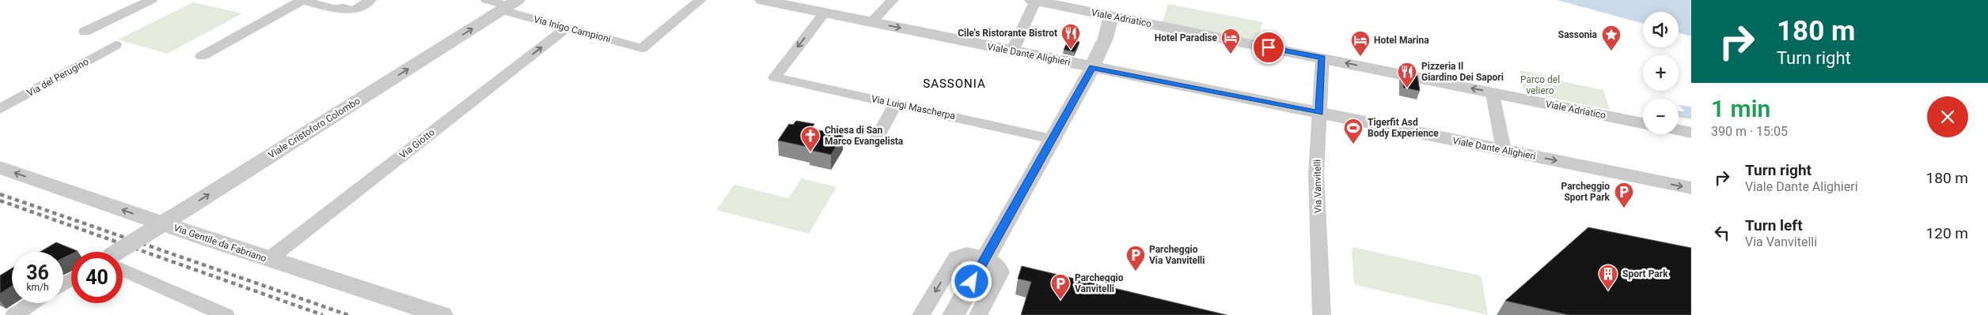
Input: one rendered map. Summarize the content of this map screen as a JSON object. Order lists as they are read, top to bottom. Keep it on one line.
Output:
{"streets":{"street":["Viale Adriatico","Via Inigo Campioni","Viale Dante Alighieri","Via del Perugino","Via Luigi Mascherpa","Viale Cristoforo Colombo","Via Giotto","Via Vanvitelli","Via Gentile da Fabriano"]},"crossings":[["Viale Adriatico","Viale Dante Alighieri"],["Viale Adriatico","Via Vanvitelli"],["Via Inigo Campioni","Viale Cristoforo Colombo"],["Via Inigo Campioni","Via Giotto"],["Viale Dante Alighieri","Via Luigi Mascherpa"],["Viale Dante Alighieri","Via Vanvitelli"],["Via Giotto","Via Gentile da Fabriano"]],"one_way":["Viale Dante Alighieri","Viale Cristoforo Colombo","Via Giotto"],"districts":["SASSONIA"],"parks":["Parco del veliero"],"places":{"restaurant":["Cile's Ristorante Bistrot","Pizzeria Il Giardino Dei Sapori"],"place":["Sassonia"],"hotel":["Hotel Paradise","Hotel Marina"],"sports":["Tigerfit Asd Body Experience"],"church":["Chiesa di San Marco Evangelista"],"parking":["Parcheggio Sport Park","Parcheggio Via Vanvitelli","Parcheggio Vanvitelli"],"building":["Sport Park"]},"page":{"turn":["180 m","Turn right"],"map_buttons":["+","−"],"heading":["1 min","390 m · 15:05"],"list":[{"name":"Turn right","note":"Viale Dante Alighieri","value":"180 m"},{"name":"Turn left","note":"Via Vanvitelli","value":"120 m"}],"speed":"36 km/h","limit":"40"}}
